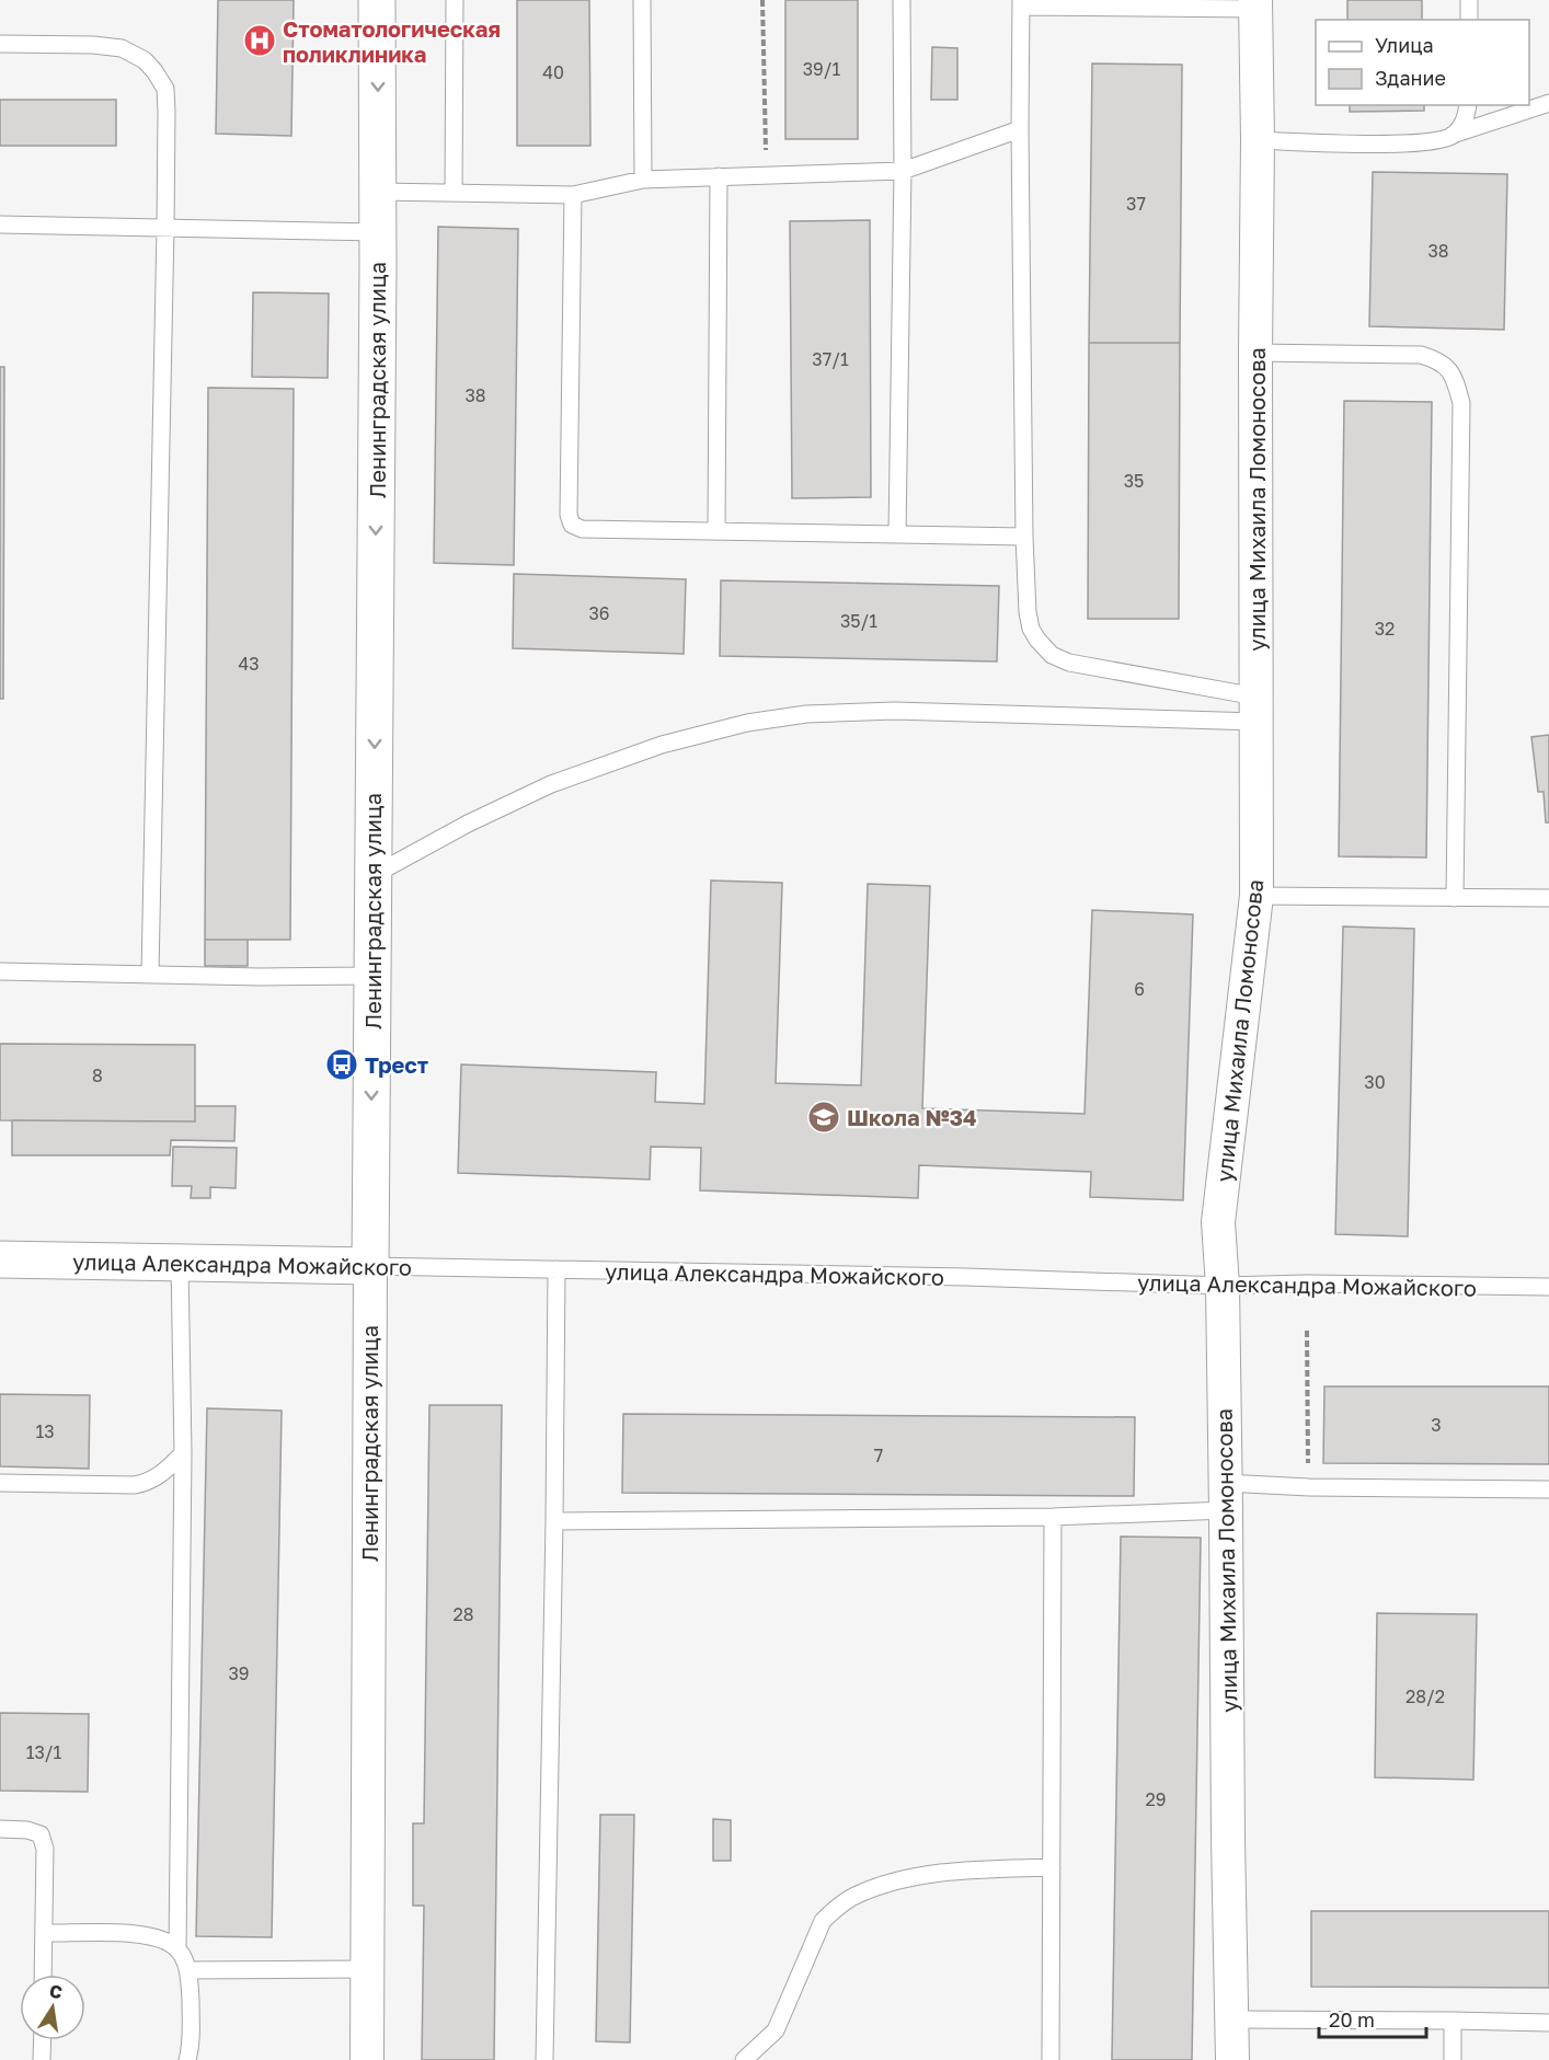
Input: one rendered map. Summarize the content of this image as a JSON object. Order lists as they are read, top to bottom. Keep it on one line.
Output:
{"streets":{"street":["Ленинградская улица","улица Михаила Ломоносова","улица Александра Можайского"]},"crossings":[["Ленинградская улица","улица Александра Можайского"],["улица Михаила Ломоносова","улица Александра Можайского"]],"one_way":["Ленинградская улица"],"places":{"hospital":["Стоматологическая поликлиника"],"bus stop":["Трест"],"school or university":["Школа №34"]},"house_numbers":["39/1","40","37","38","37/1","38","35","36","35/1","32","43","6","8","30","3","13","7","28","39","28/2","13/1","29"],"legend":["Улица","Здание"],"scale_bar":"20 m","north":"top"}
